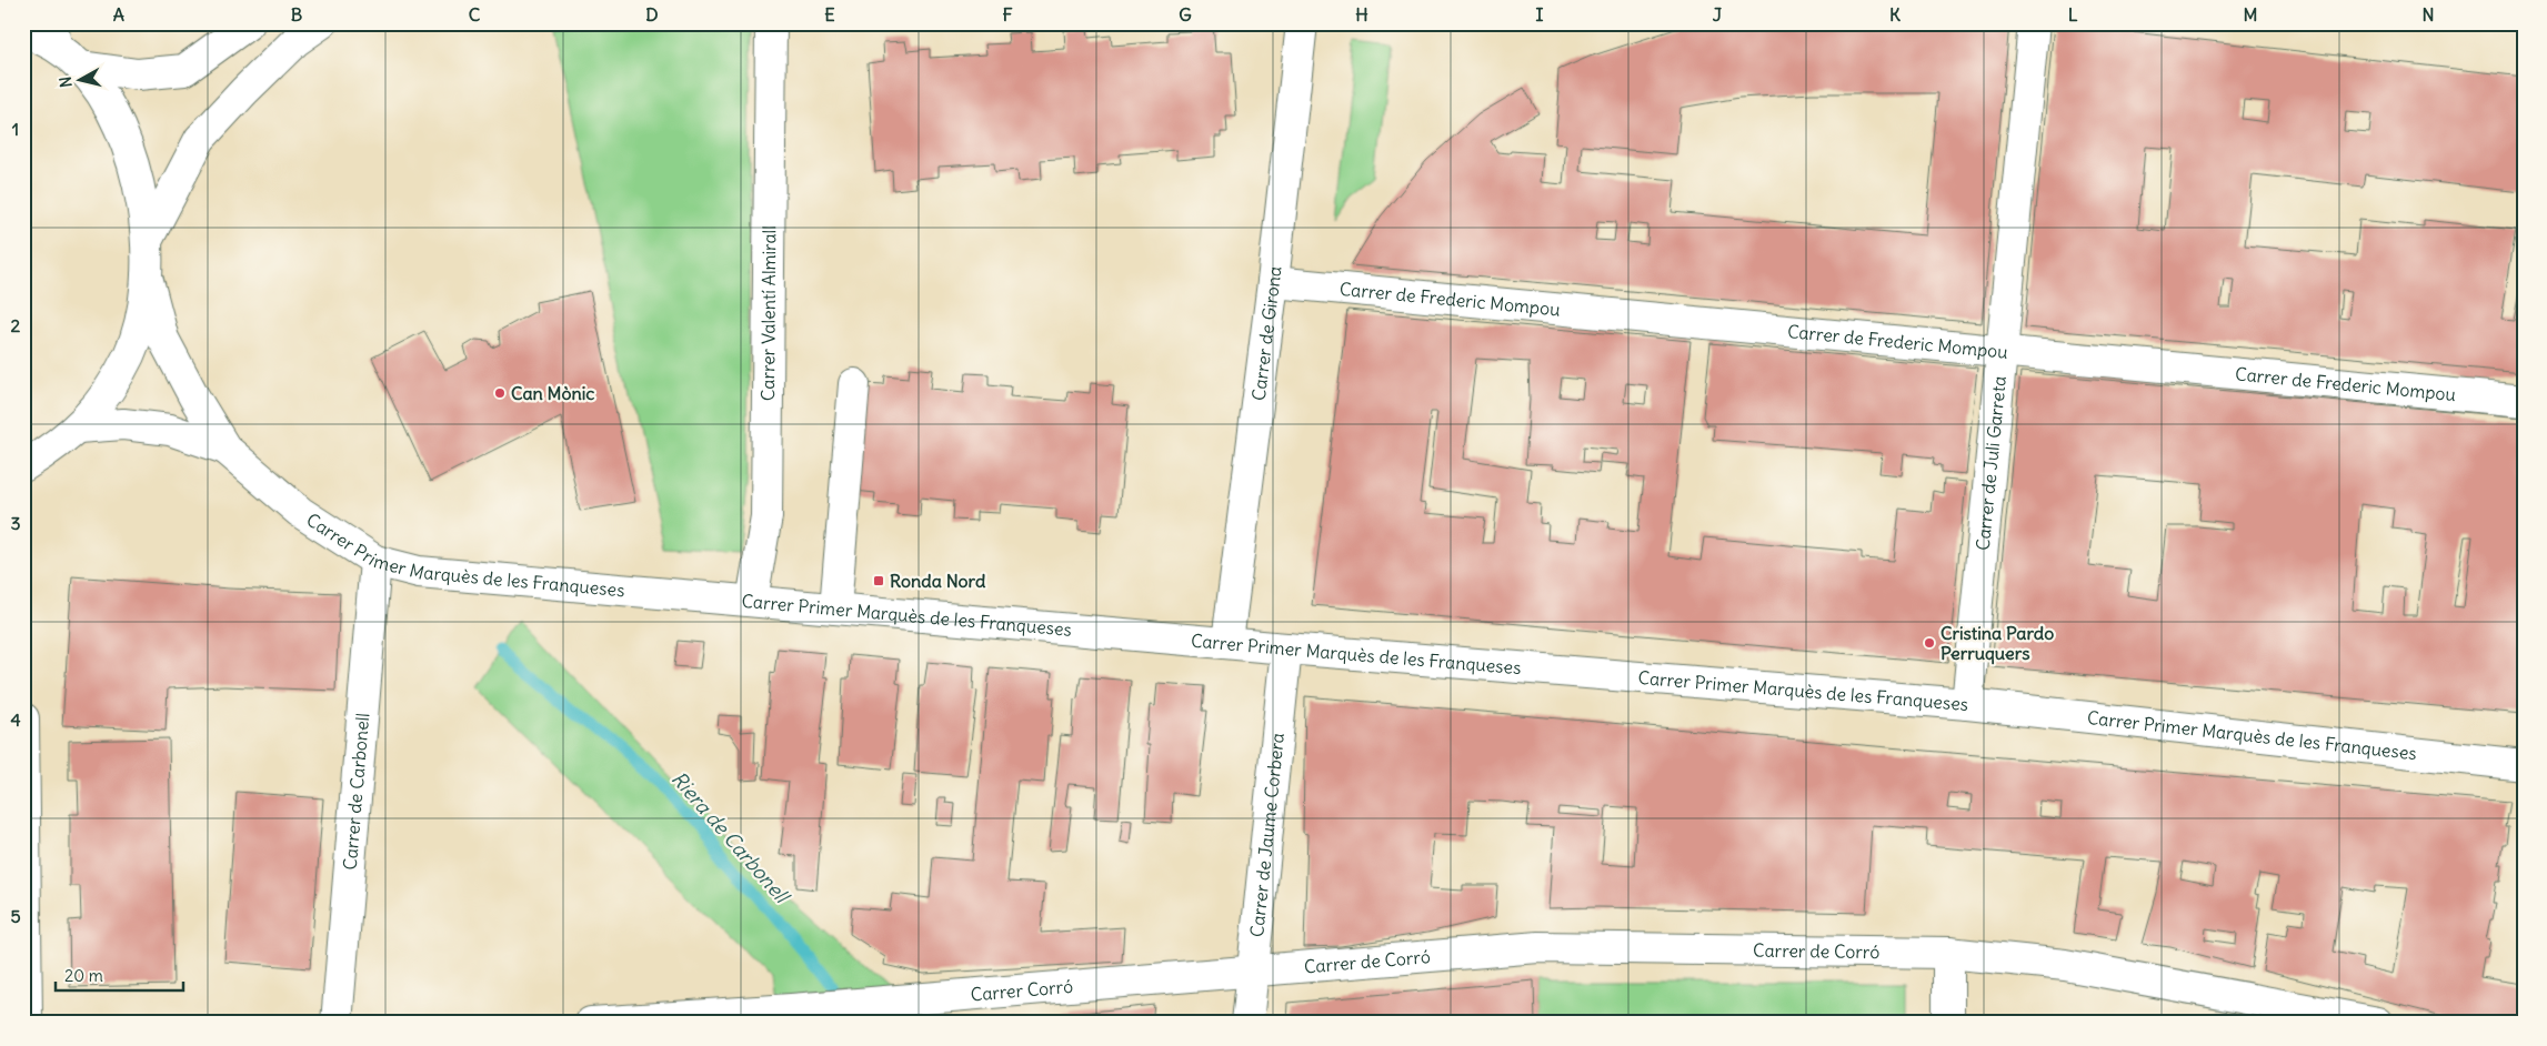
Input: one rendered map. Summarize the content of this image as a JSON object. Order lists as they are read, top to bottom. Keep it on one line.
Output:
{"streets":{"street":["Carrer de Frederic Mompou","Carrer Valentí Almirall","Carrer de Girona","Carrer de Juli Garreta","Carrer Primer Marquès de les Franqueses","Carrer de Carbonell","Carrer de Jaume Corbera","Carrer de Corró","Carrer Corró"]},"crossings":[["Carrer de Frederic Mompou","Carrer de Girona"],["Carrer de Frederic Mompou","Carrer de Juli Garreta"],["Carrer Valentí Almirall","Carrer Primer Marquès de les Franqueses"],["Carrer de Girona","Carrer Primer Marquès de les Franqueses"],["Carrer de Juli Garreta","Carrer Primer Marquès de les Franqueses"],["Carrer Primer Marquès de les Franqueses","Carrer de Carbonell"],["Carrer Primer Marquès de les Franqueses","Carrer de Jaume Corbera"],["Carrer de Jaume Corbera","Carrer de Corró"],["Carrer de Jaume Corbera","Carrer Corró"],["Carrer de Corró","Carrer Corró"]],"water":["Riera de Carbonell"],"places":{"other":["Can Mònic","Cristina Pardo Perruquers"],"transit":["Ronda Nord"]},"scale_bar":"20 m","north":"left","grid":{"columns":["A","B","C","D","E","F","G","H","I","J","K","L","M","N"],"rows":["1","2","3","4","5"]}}
